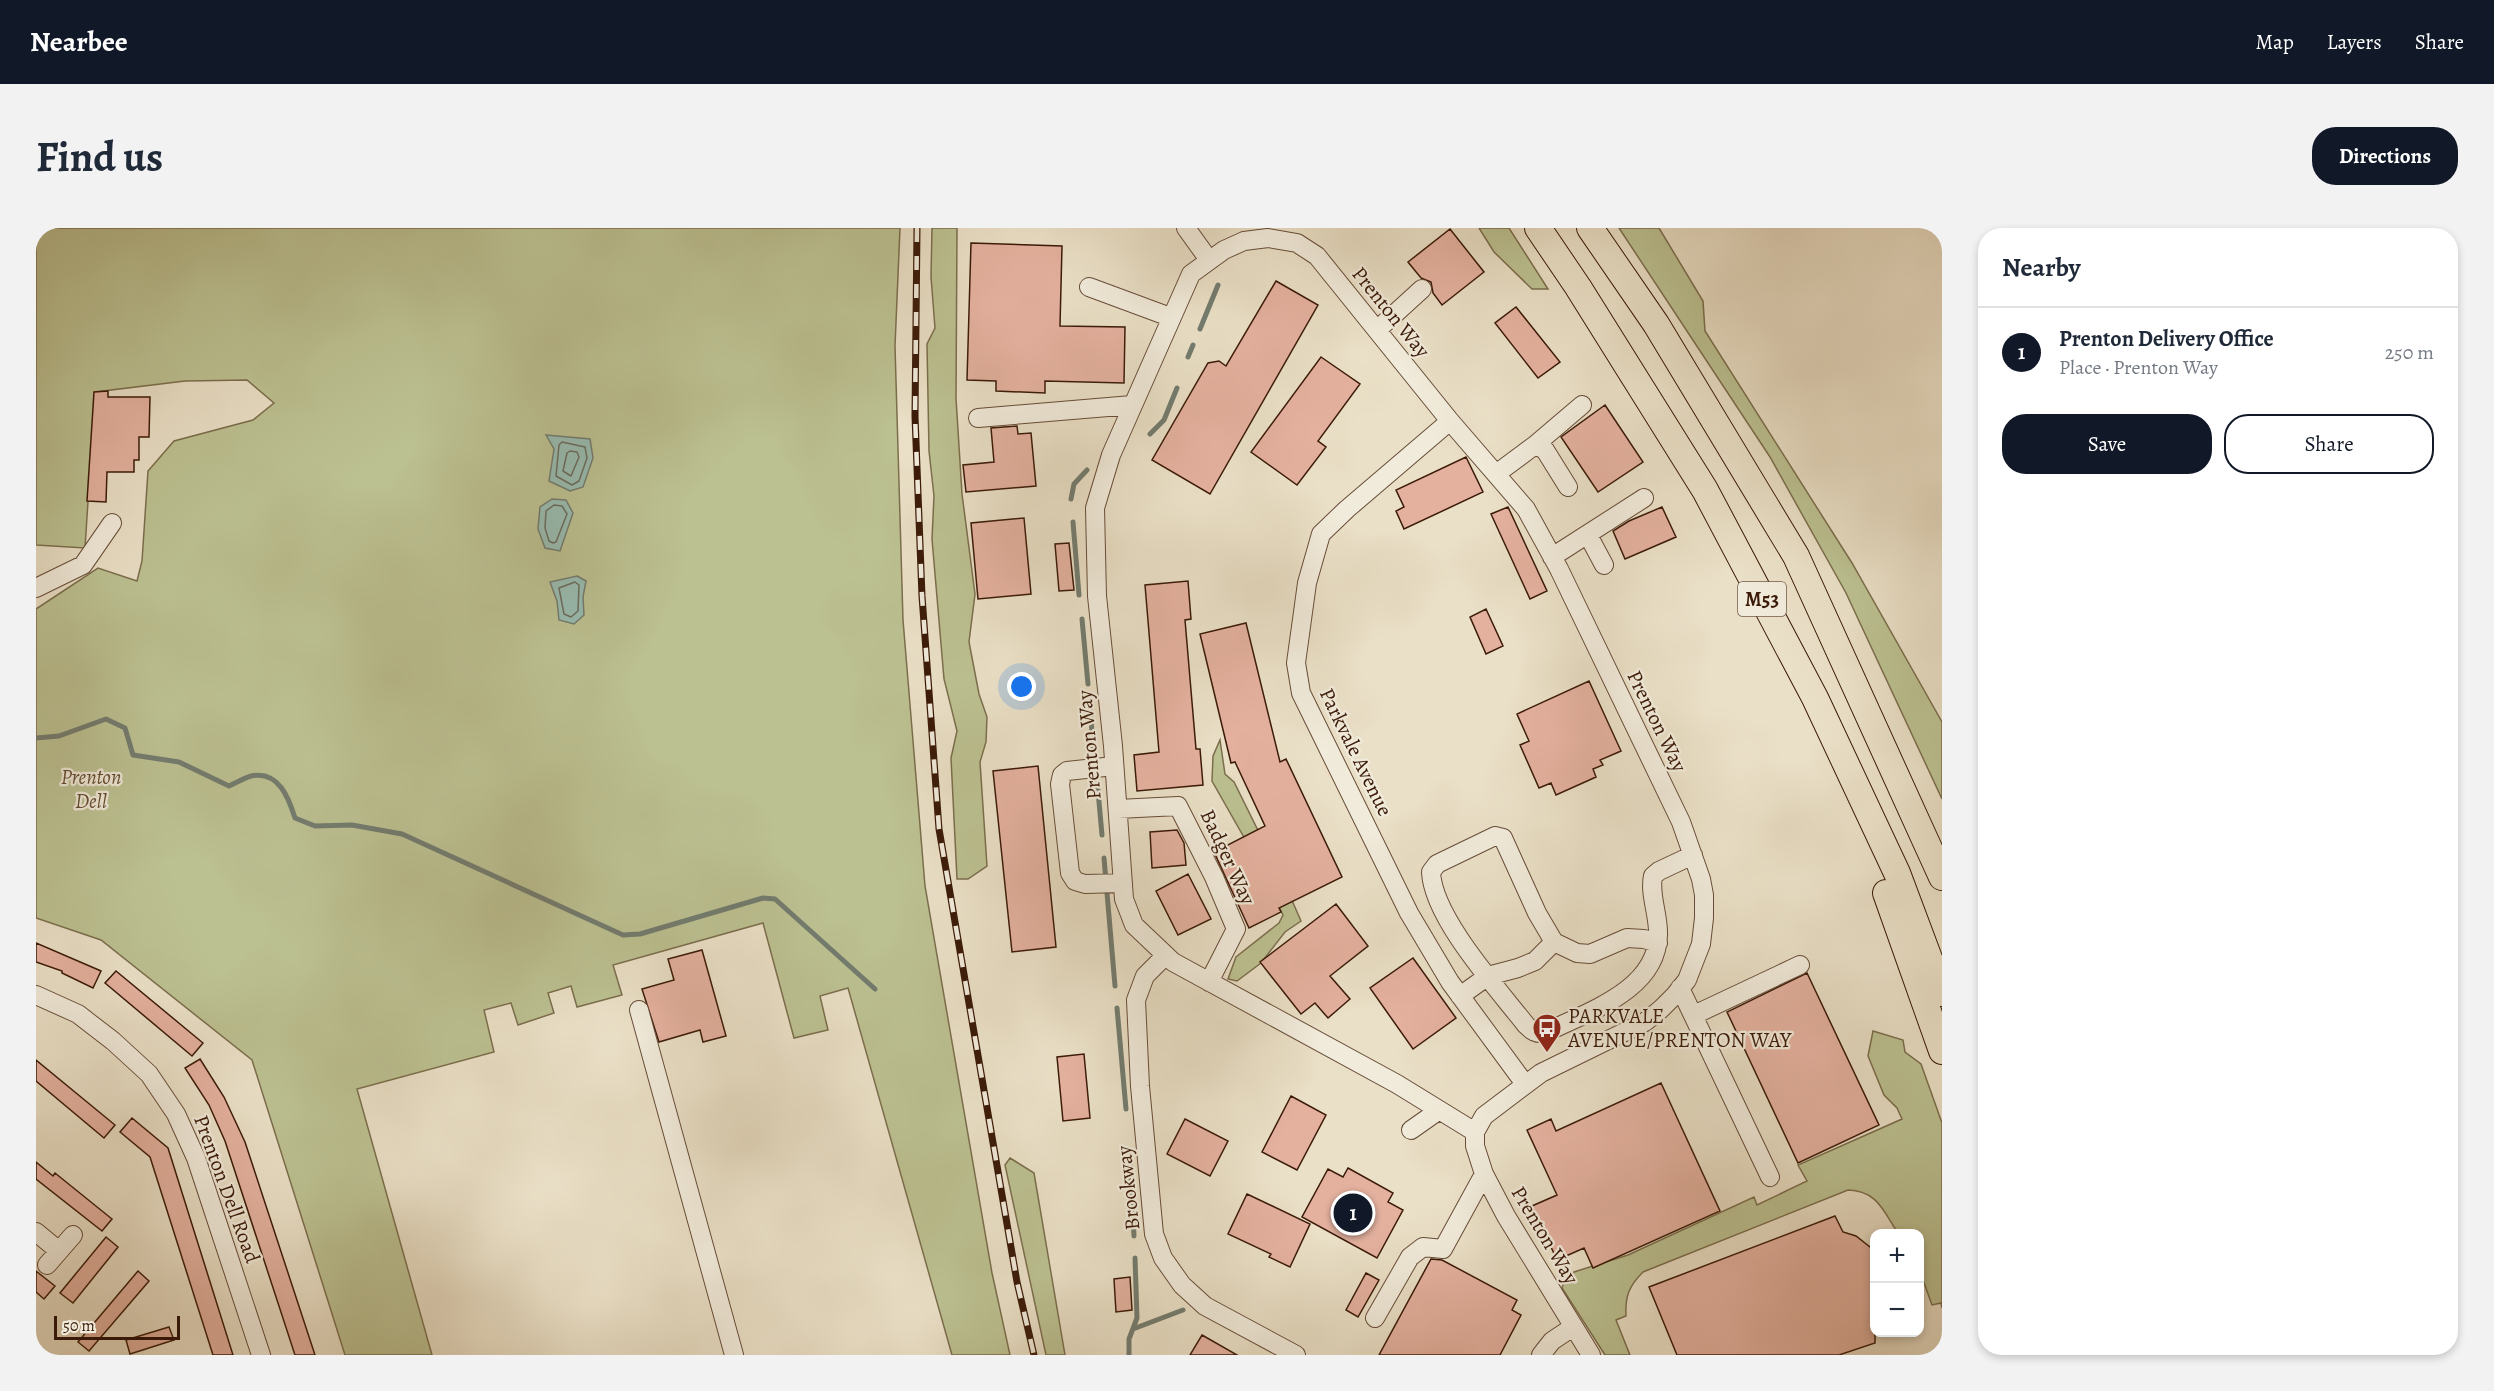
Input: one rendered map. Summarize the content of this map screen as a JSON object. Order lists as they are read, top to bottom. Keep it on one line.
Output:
{"streets":{"highway":["M53"],"street":["Prenton Way","Parkvale Avenue","Badger Way","Brookway","Prenton Dell Road"]},"crossings":[["Prenton Way","Parkvale Avenue"],["Prenton Way","Badger Way"],["Prenton Way","Brookway"]],"parks":["Prenton Dell"],"places":{"bus stop":["PARKVALE AVENUE/PRENTON WAY"]},"scale_bar":"50 m","page":{"header":"Nearbee","nav":["Map","Layers","Share"],"buttons":["Directions",["Save","Share"]],"title":"Find us","heading":"Nearby","list":[{"mark":"1","name":"Prenton Delivery Office","note":"Place · Prenton Way","value":"250 m"}],"pins":"1","map_buttons":["+","−"],"scale":"50 m"}}
